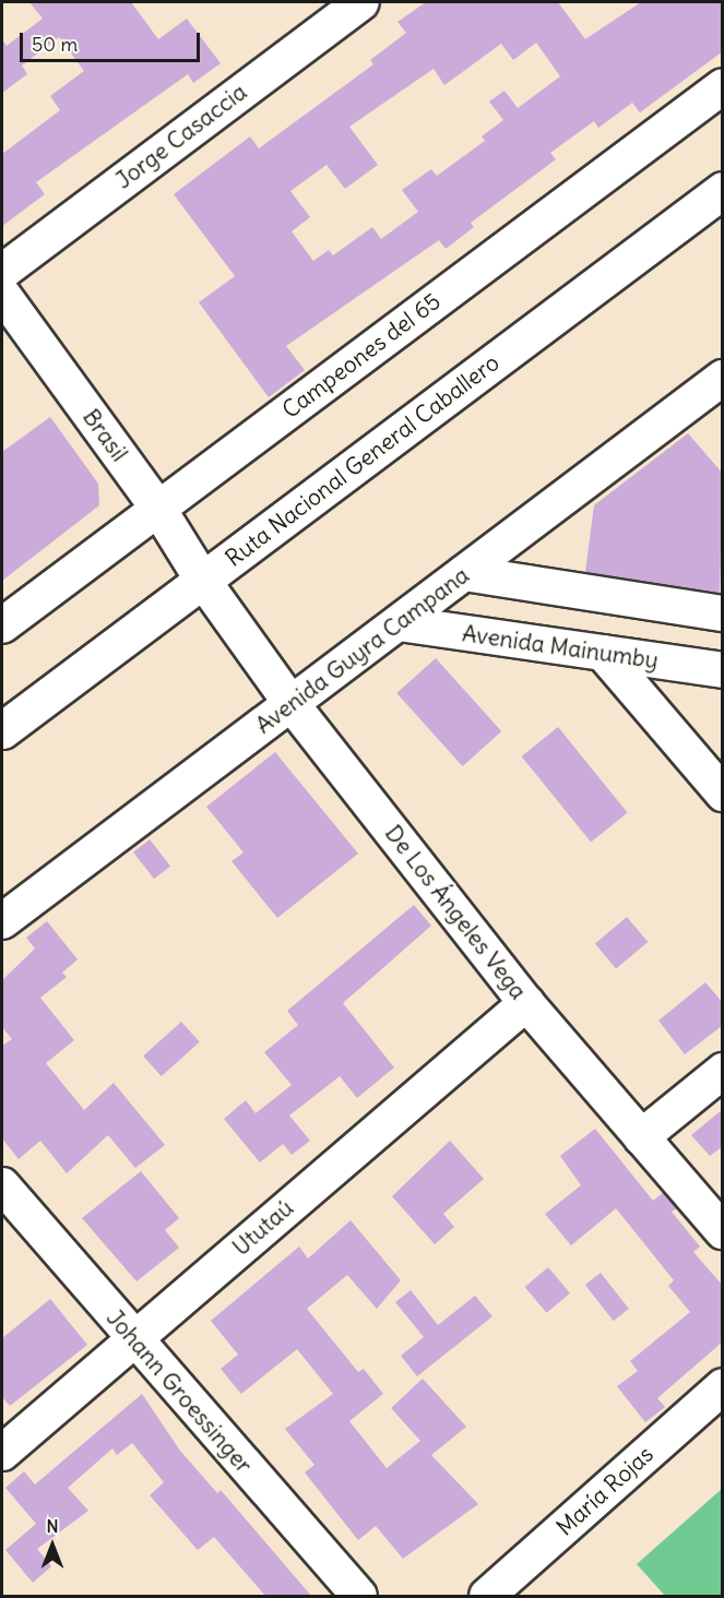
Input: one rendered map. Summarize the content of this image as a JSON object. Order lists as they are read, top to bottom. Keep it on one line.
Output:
{"streets":{"highway":["Ruta Nacional General Caballero"],"street":["Jorge Casaccia","Campeones del 65","Brasil","Avenida Mainumby","Avenida Guyra Campana","De Los Ángeles Vega","Ututaú","Johann Groessinger","María Rojas"]},"crossings":[["Campeones del 65","Brasil"],["Brasil","Ruta Nacional General Caballero"],["Brasil","De Los Ángeles Vega"],["Ruta Nacional General Caballero","De Los Ángeles Vega"],["Avenida Mainumby","Avenida Guyra Campana"],["Avenida Guyra Campana","De Los Ángeles Vega"],["De Los Ángeles Vega","Ututaú"],["Ututaú","Johann Groessinger"]],"scale_bar":"50 m","north":"top"}
